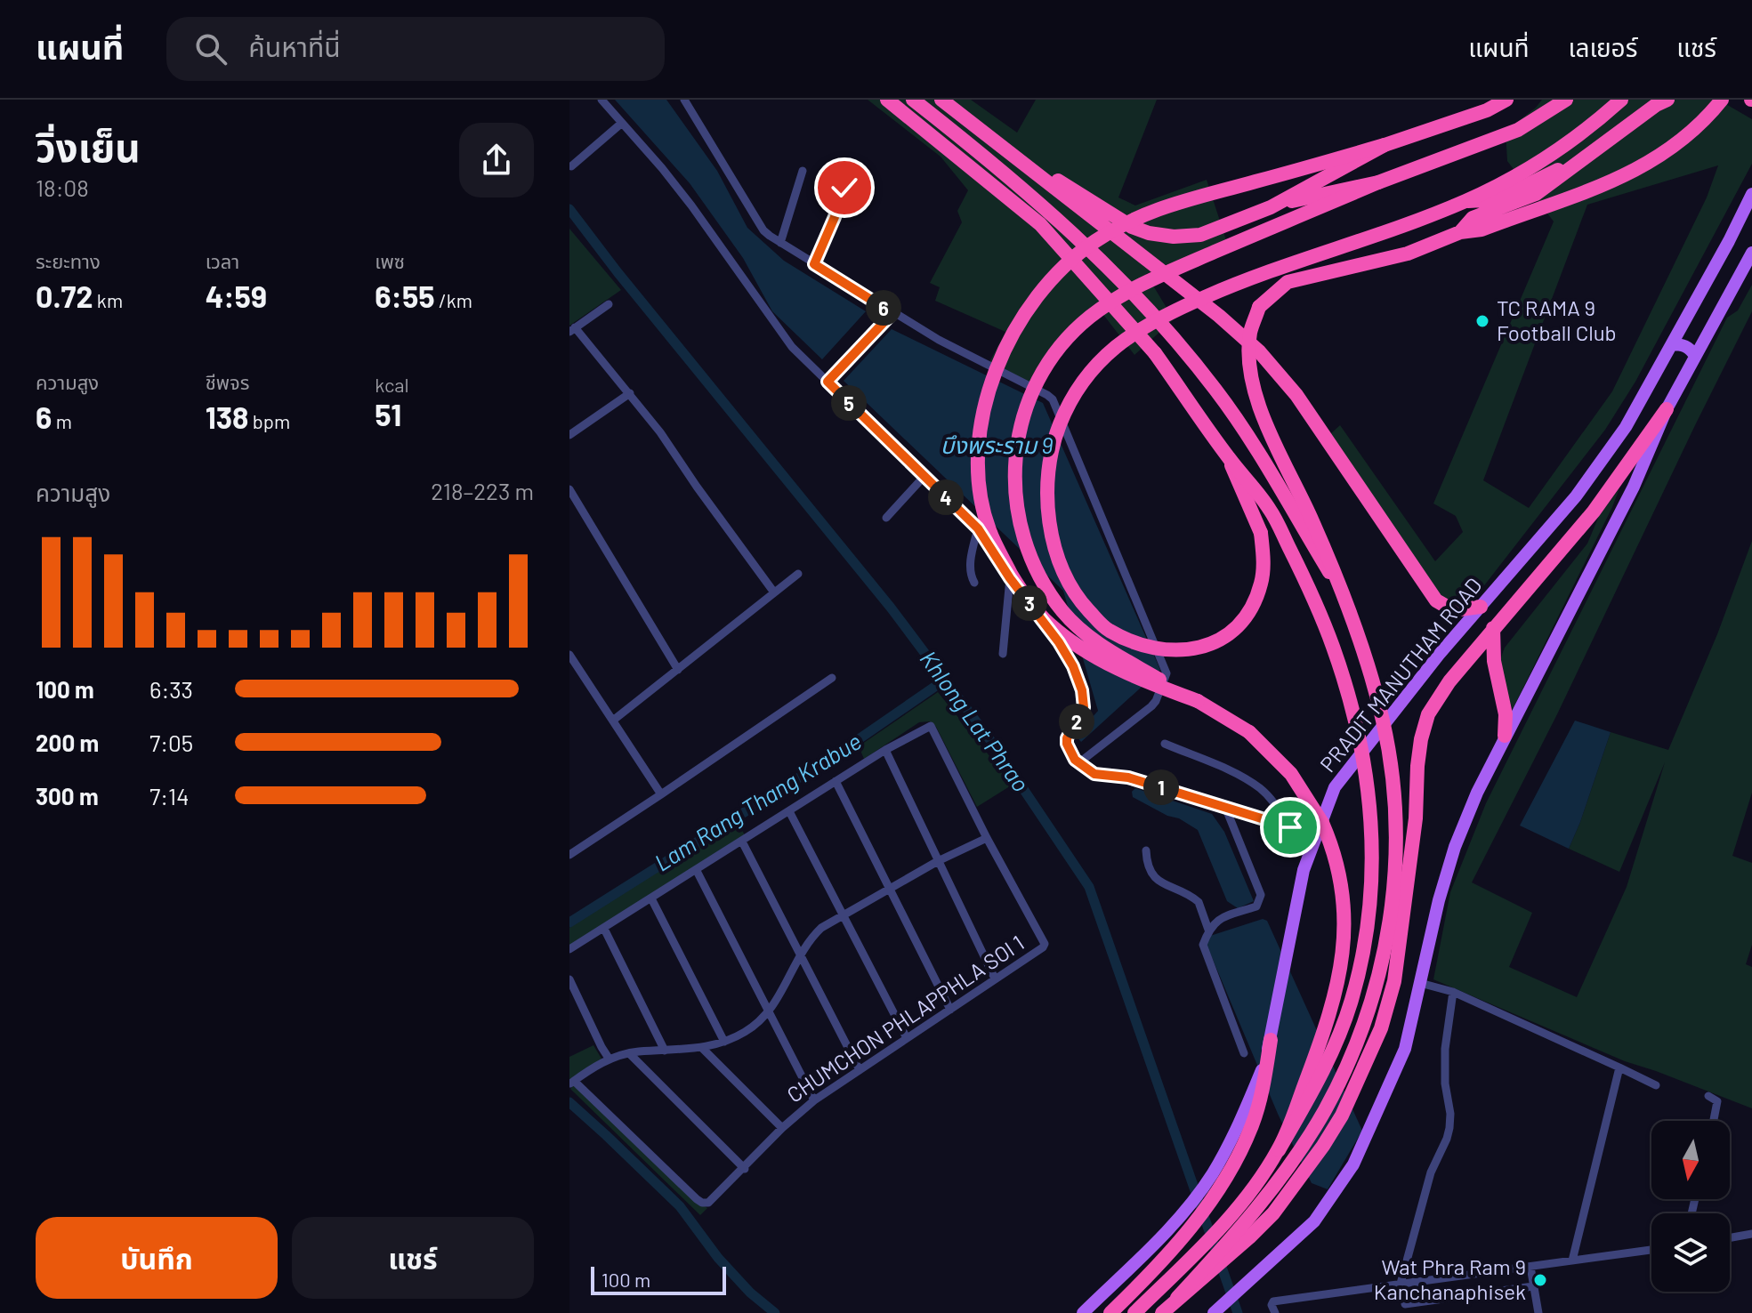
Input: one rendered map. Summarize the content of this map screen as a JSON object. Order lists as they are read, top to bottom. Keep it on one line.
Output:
{"streets":{"main road":["PRADIT MANUTHAM ROAD"],"street":["CHUMCHON PHLAPPHLA SOI 1"]},"water":["บึงพระราม 9","Khlong Lat Phrao","Lam Rang Thang Krabue"],"places":["TC RAMA 9 Football Club","Wat Phra Ram 9 Kanchanaphisek"],"scale_bar":"100 m","north":"bottom","page":{"header":"แผนที่","search":"ค้นหาที่นี่","nav":["แผนที่","เลเยอร์","แชร์"],"heading":["วิ่งเย็น","18:08"],"stats":[["ระยะทาง","0.72 km"],["เวลา","4:59"],["เพซ","6:55 /km"],["ความสูง","6 m"],["ชีพจร","138 bpm"],["kcal","51"]],"pins":["6","5","4","3","2","1"],"chart":["ความสูง","218–223 m"],"list":[{"name":"100 m","note":"6:33"},{"name":"200 m","note":"7:05"},{"name":"300 m","note":"7:14"}],"buttons":["บันทึก","แชร์"],"scale":"100 m"}}
